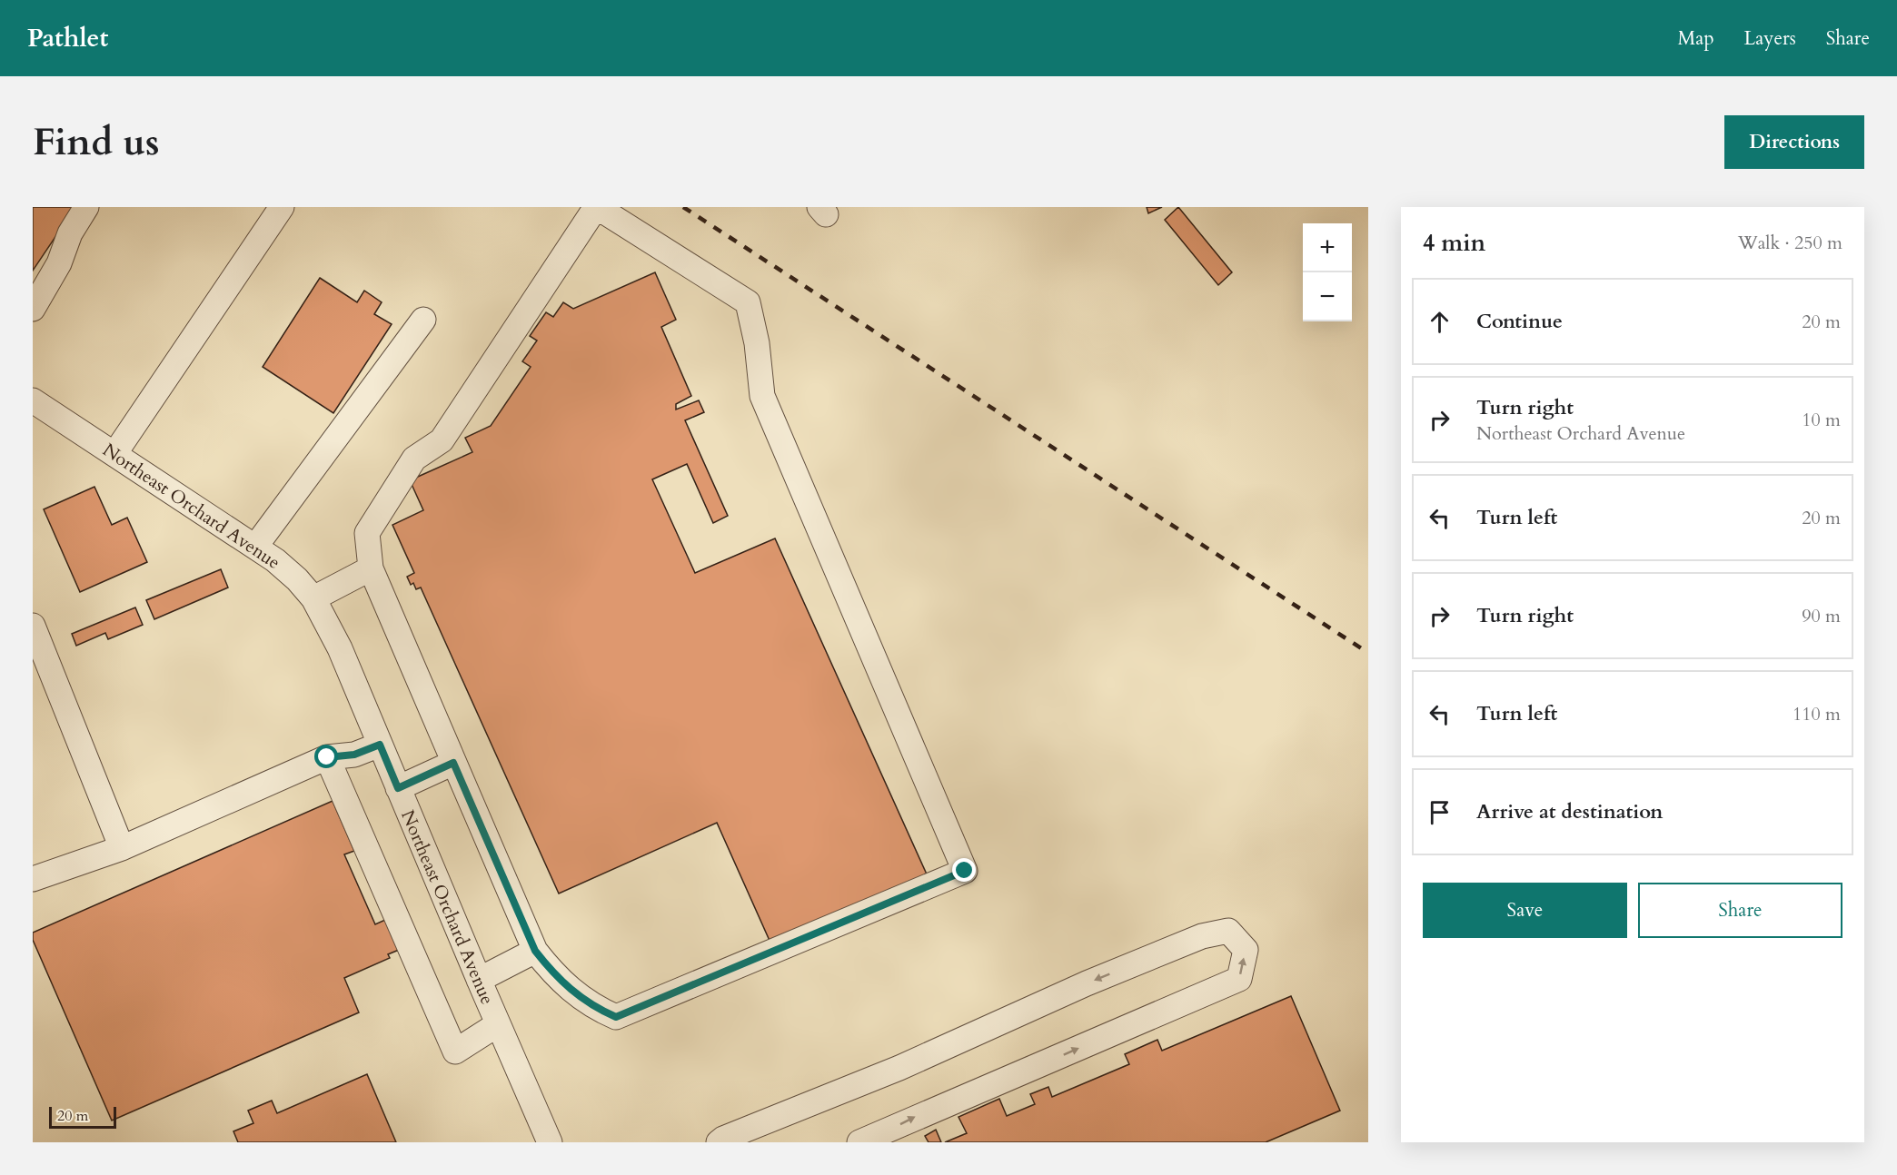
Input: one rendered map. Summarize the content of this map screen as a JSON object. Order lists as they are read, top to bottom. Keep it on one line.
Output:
{"streets":{"street":["Northeast Orchard Avenue"]},"scale_bar":"20 m","page":{"header":"Pathlet","nav":["Map","Layers","Share"],"buttons":["Directions",["Save","Share"]],"title":"Find us","heading":["4 min","Walk · 250 m"],"map_buttons":["+","−"],"list":[["Continue","20 m"],["Turn right","Northeast Orchard Avenue","10 m"],["Turn left","20 m"],["Turn right","90 m"],["Turn left","110 m"],"Arrive at destination"],"scale":"20 m"}}
